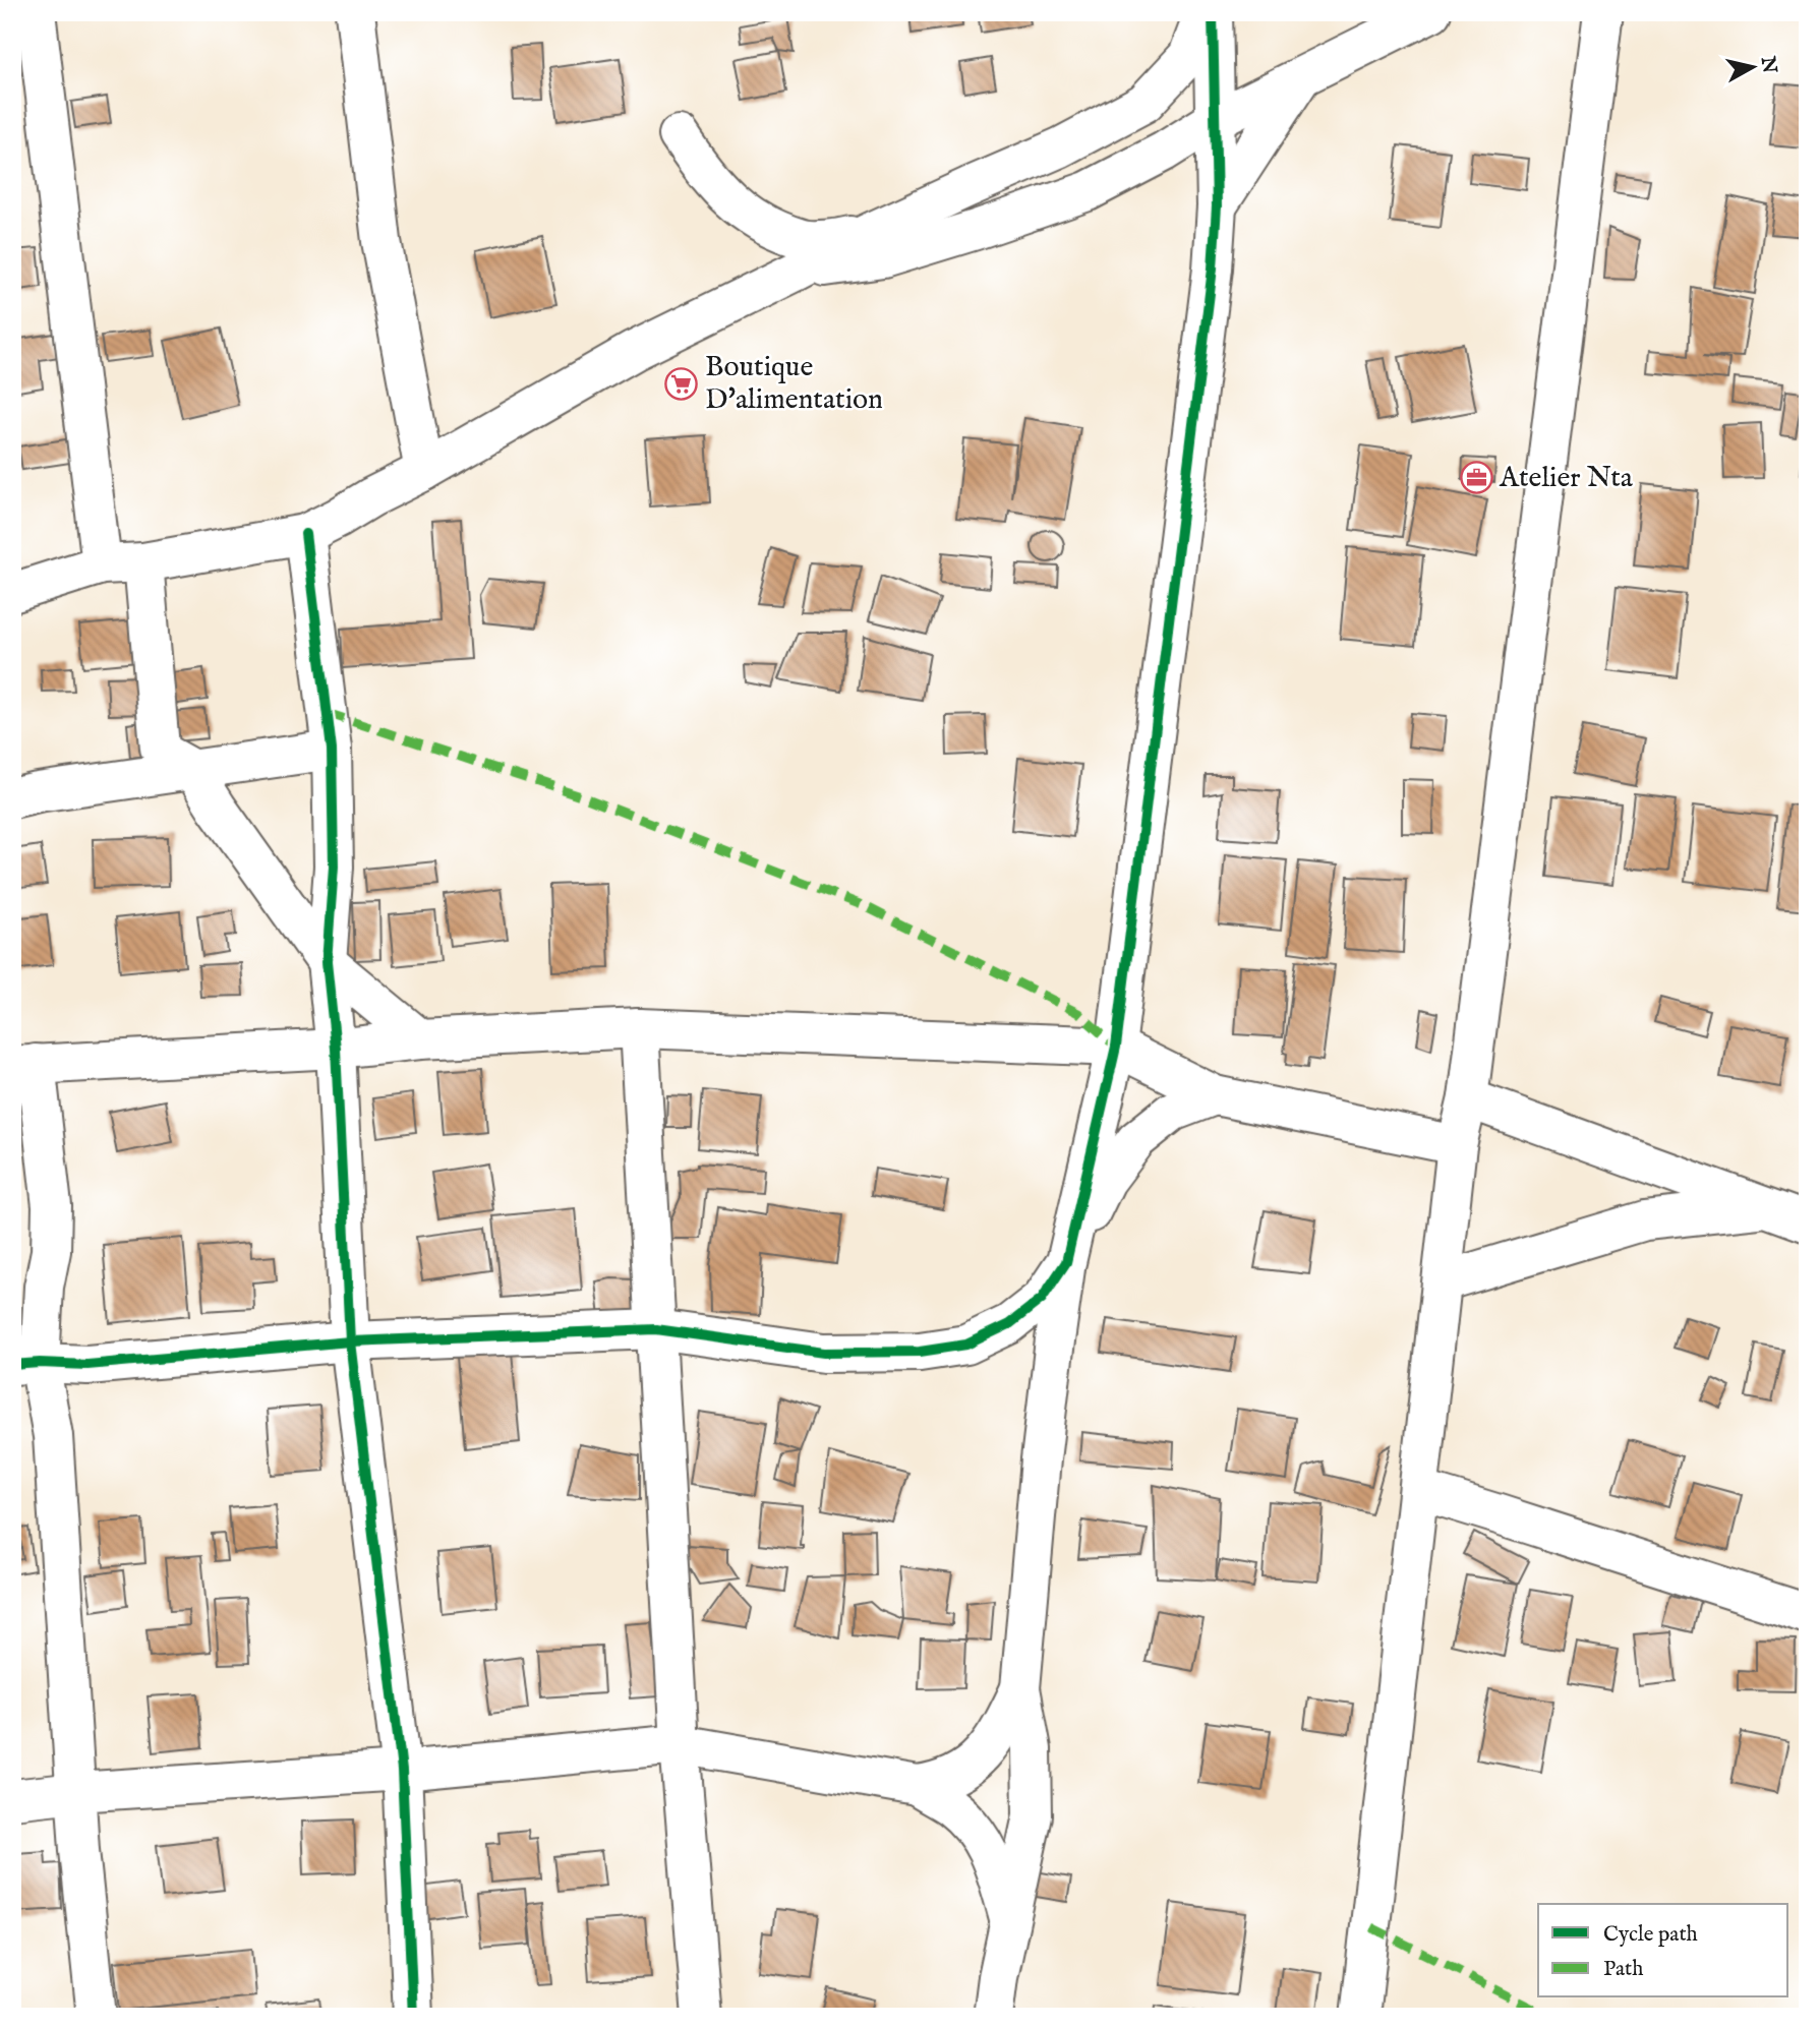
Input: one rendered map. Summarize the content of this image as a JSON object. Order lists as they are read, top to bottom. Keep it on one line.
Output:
{"places":{"supermarket":["Boutique D'alimentation"],"office":["Atelier Nta"]},"legend":["Cycle path","Path"],"north":"right"}
